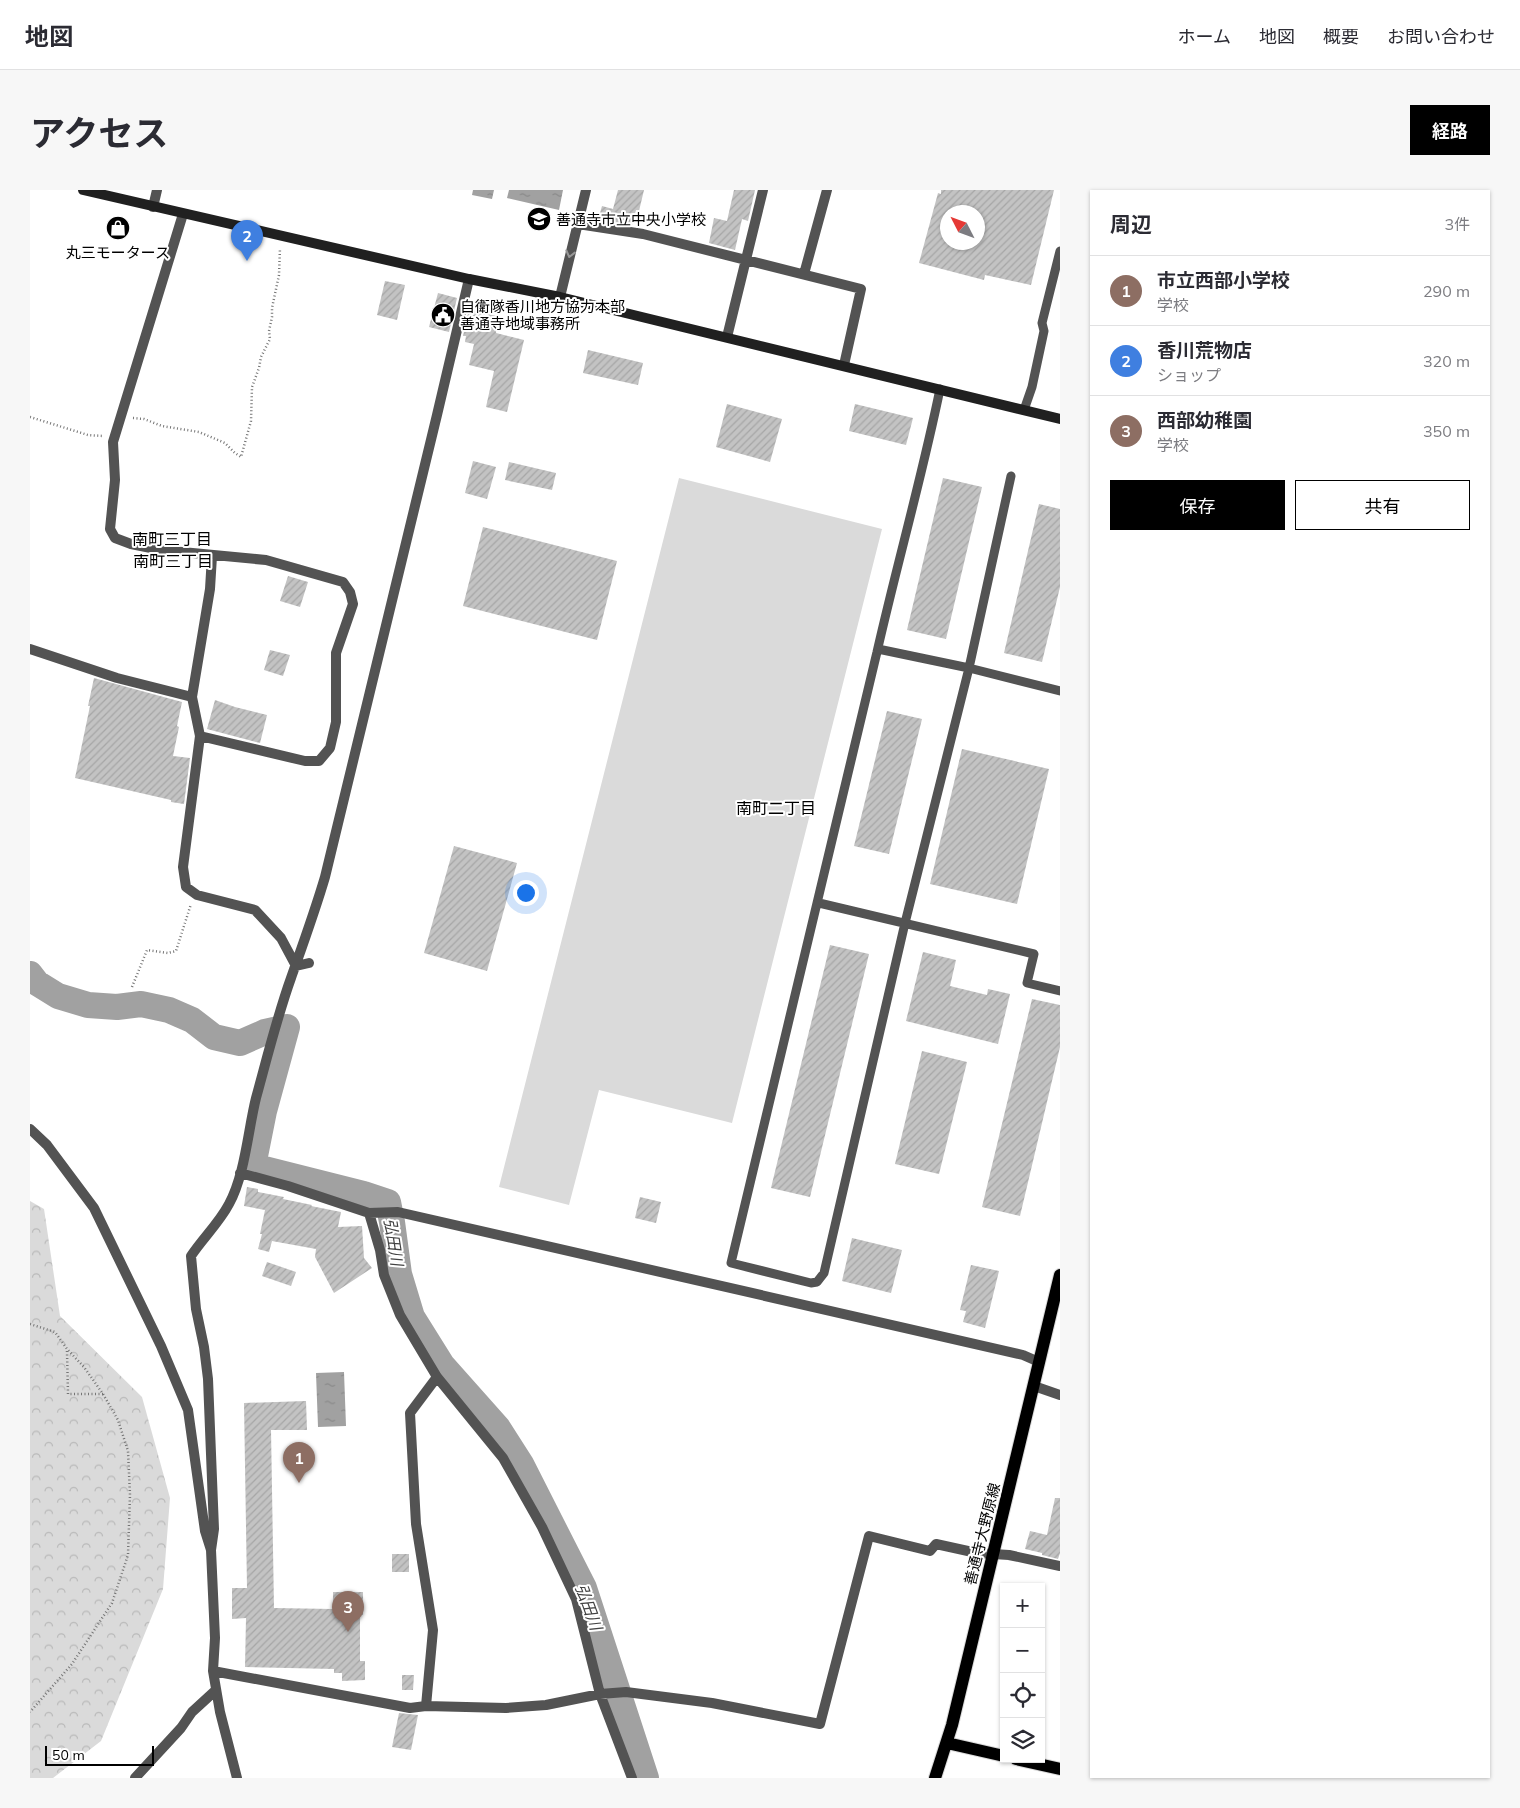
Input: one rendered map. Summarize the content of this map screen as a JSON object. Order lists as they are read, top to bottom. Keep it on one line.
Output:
{"streets":{"main road":["善通寺大野原線"]},"districts":["南町三丁目","南町三丁目","南町二丁目"],"water":["弘田川"],"places":{"school or university":["善通寺市立中央小学校"],"shop":["丸三モータース"],"public building":["自衛隊香川地方協力本部 善通寺地域事務所"]},"scale_bar":"50 m","north":"top left","page":{"header":"地図","nav":["ホーム","地図","概要","お問い合わせ"],"title":"アクセス","buttons":["経路",["保存","共有"]],"heading":["周辺","3件"],"pins":["2","1","3"],"list":[{"mark":"1","name":"市立西部小学校","note":"学校","value":"290 m"},{"mark":"2","name":"香川荒物店","note":"ショップ","value":"320 m"},{"mark":"3","name":"西部幼稚園","note":"学校","value":"350 m"}],"map_buttons":["+","−"],"scale":"50 m"}}
